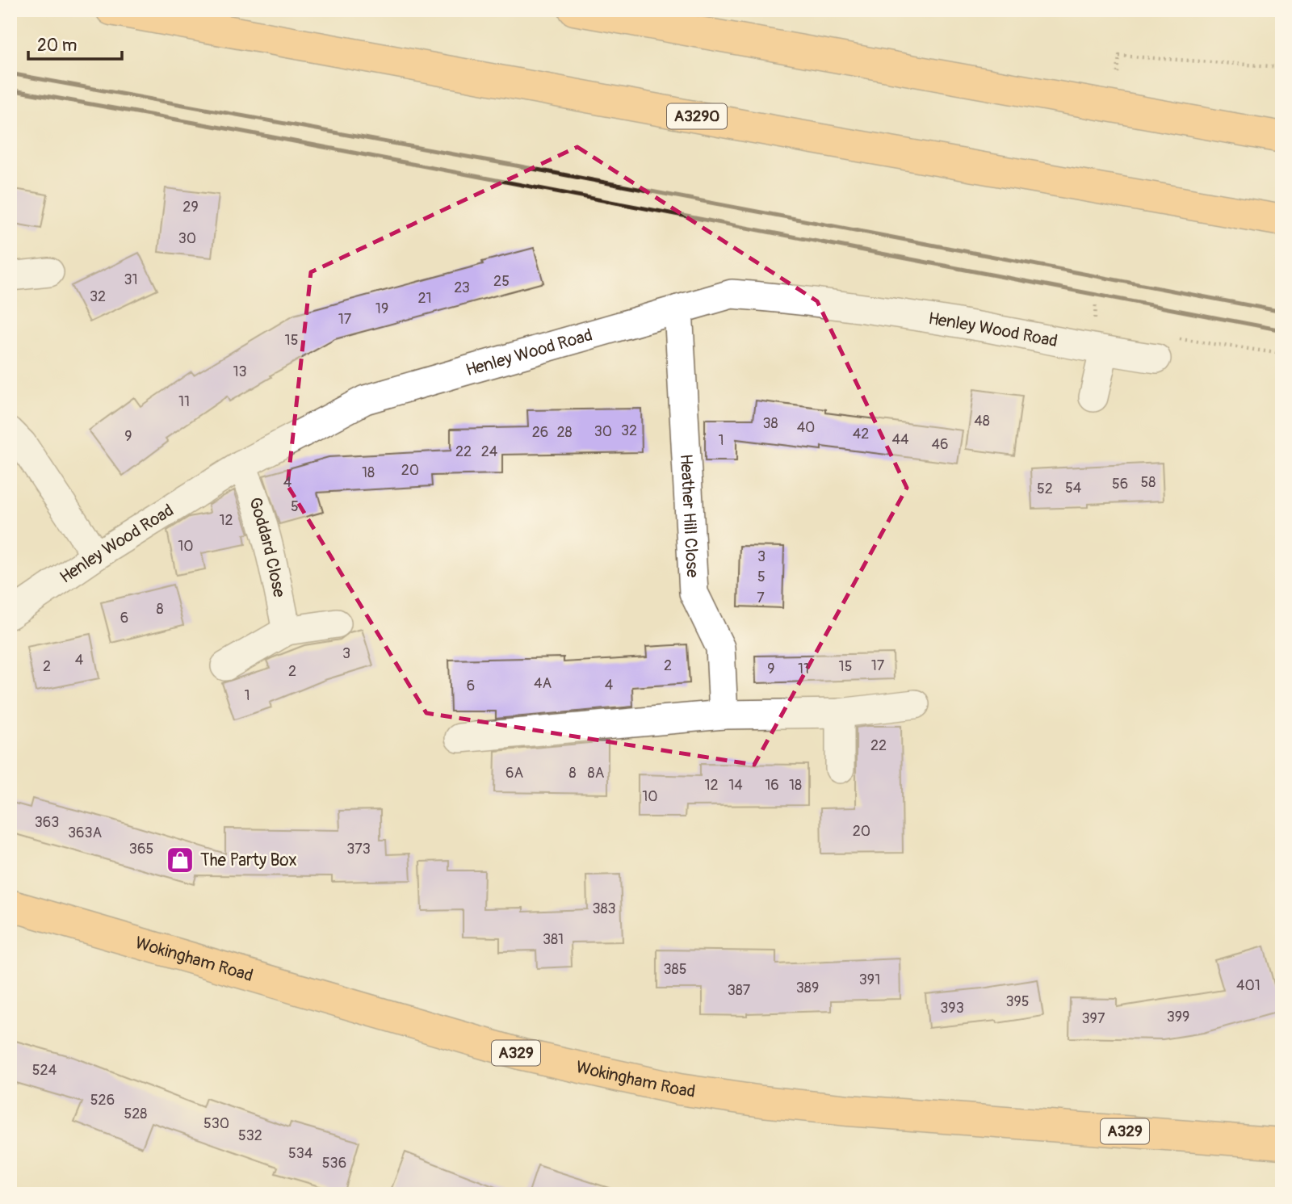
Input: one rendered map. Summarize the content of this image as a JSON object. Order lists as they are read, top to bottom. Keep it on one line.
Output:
{"streets":{"main road":["A3290","Wokingham Road","A329"],"street":["Henley Wood Road","Heather Hill Close","Goddard Close"]},"crossings":[["Henley Wood Road","Heather Hill Close"],["Henley Wood Road","Goddard Close"]],"places":{"shop":["The Party Box"]},"house_numbers":["29","30","31","25","23","32","21","19","17","15","13","11","48","38","40","32","30","26","28","42","9","44","1","46","22","24","20","18","4","58","56","54","52","5","12","10","3","5","7","8","6","3","4","2","17","2","15","9","11","2","4A","4","6","1","22","6A","8","8A","12","14","16","18","10","363","20","363A","365","373","383","381","385","391","401","389","387","395","393","399","397","524","526","528","530","532","534","536"],"scale_bar":"20 m"}
